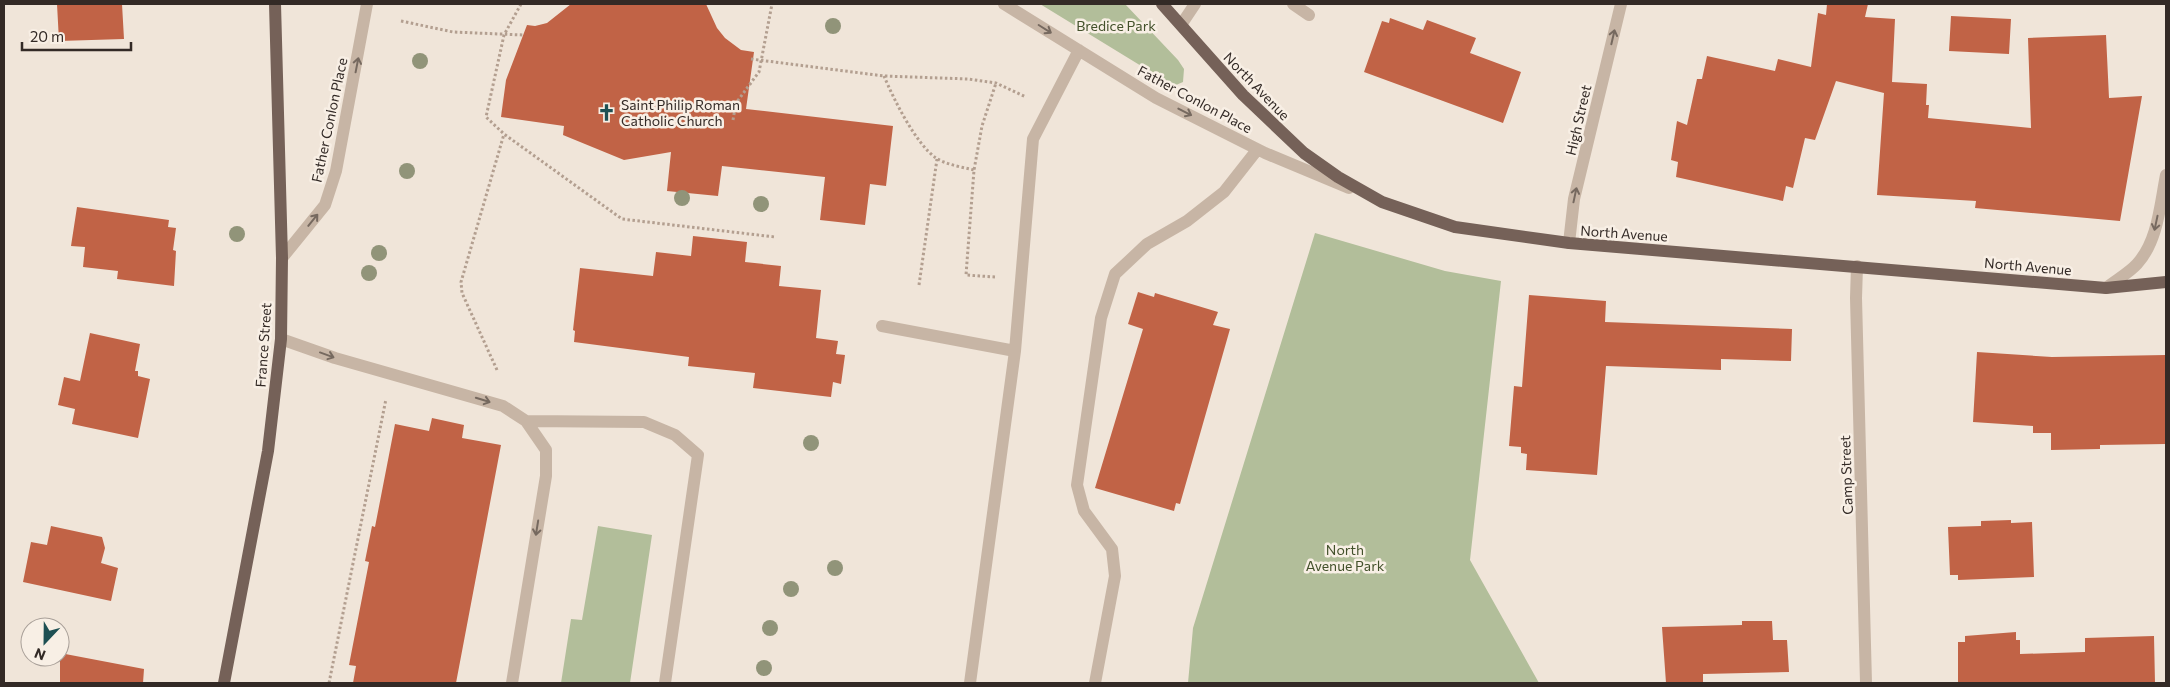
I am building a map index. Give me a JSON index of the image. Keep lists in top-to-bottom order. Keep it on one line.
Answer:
{"streets":{"main road":["North Avenue","France Street"],"street":["Father Conlon Place","High Street","Camp Street"]},"crossings":[["North Avenue","Father Conlon Place"],["North Avenue","High Street"],["North Avenue","Camp Street"],["Father Conlon Place","France Street"]],"one_way":["High Street"],"parks":["Bredice Park","North Avenue Park"],"places":{"church":["Saint Philip Roman Catholic Church"]},"scale_bar":"20 m","north":"bottom"}
